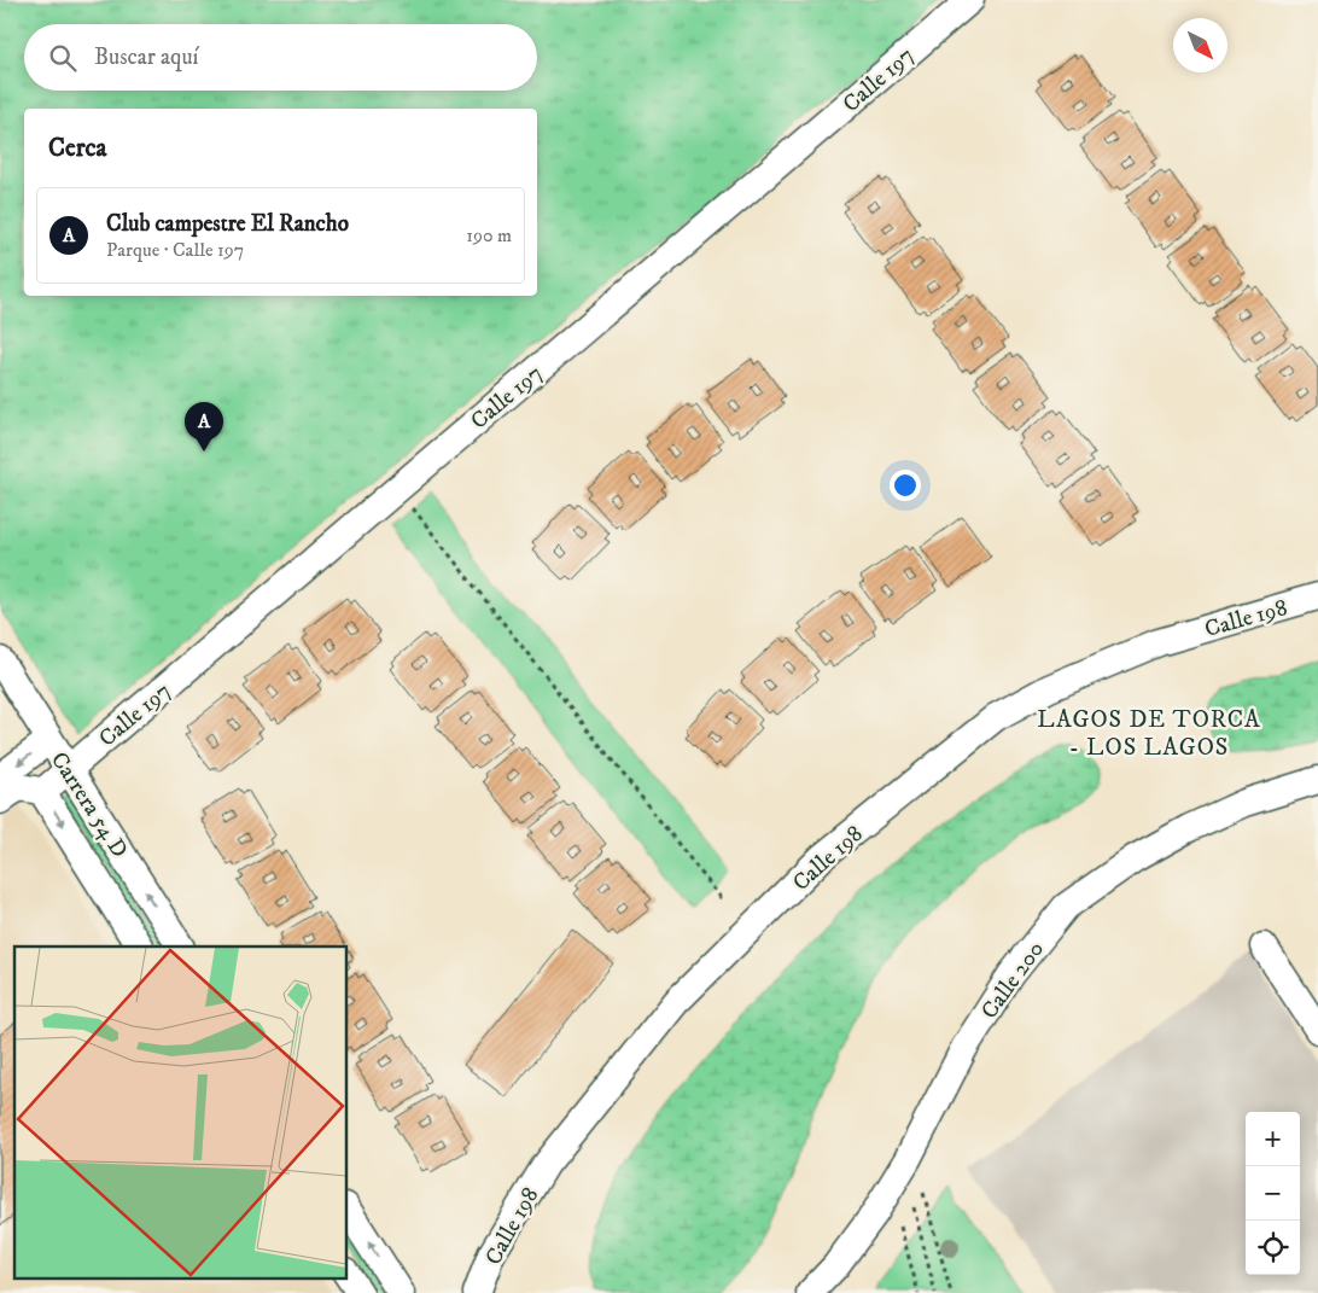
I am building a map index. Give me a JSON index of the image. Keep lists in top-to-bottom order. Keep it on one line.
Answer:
{"streets":{"street":["Calle 197","Calle 198","Carrera 54 D","Calle 200"]},"crossings":[["Calle 197","Carrera 54 D"]],"districts":["LAGOS DE TORCA - LOS LAGOS"],"north":"bottom right","page":{"search":"Buscar aquí","heading":"Cerca","list":[{"mark":"A","name":"Club campestre El Rancho","note":"Parque · Calle 197","value":"190 m"}],"pins":"A","map_buttons":["+","−"]}}
